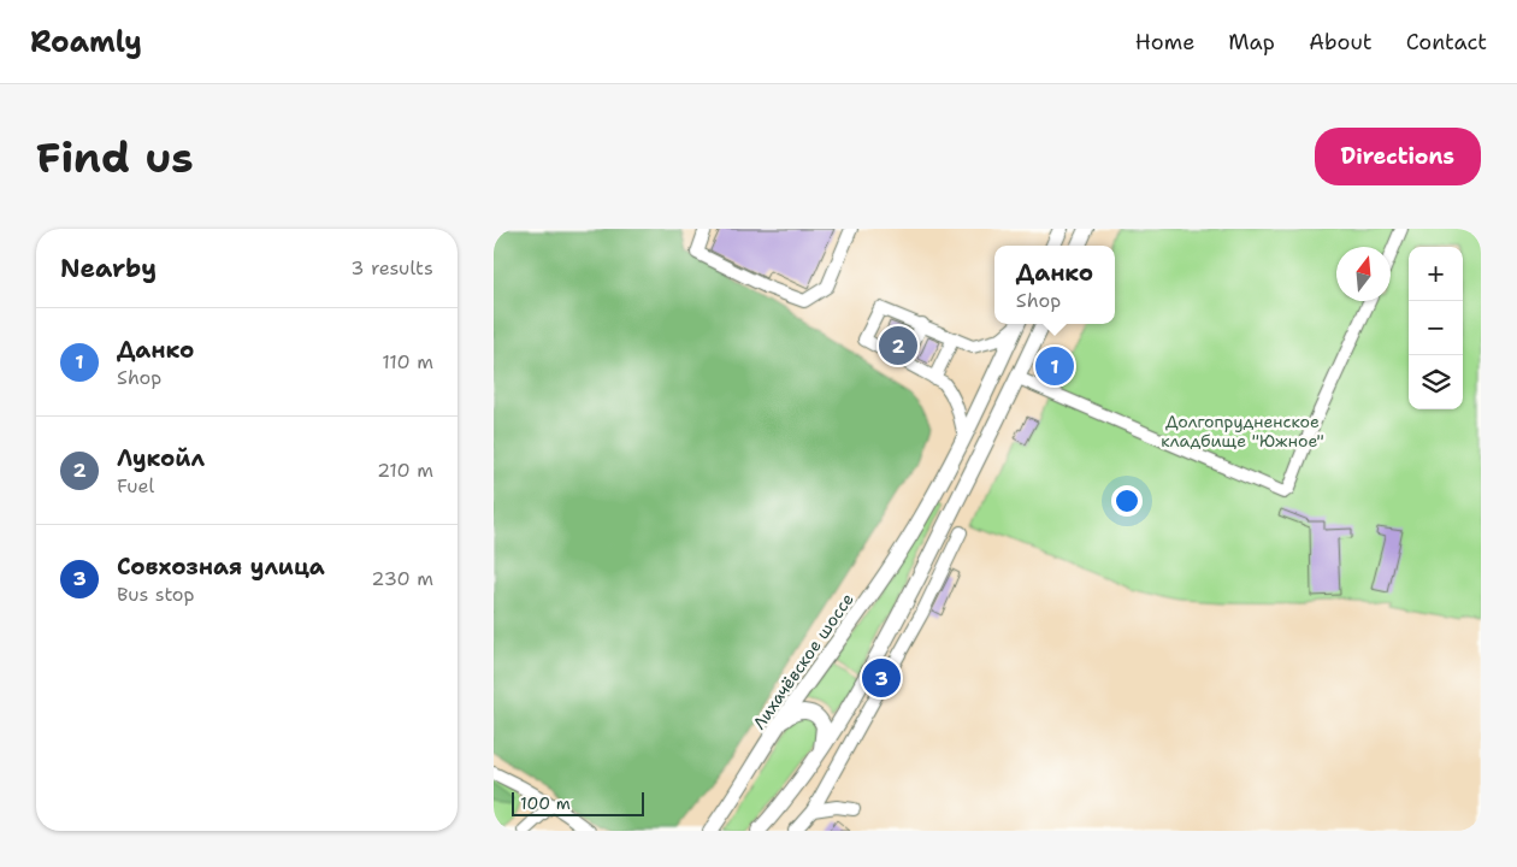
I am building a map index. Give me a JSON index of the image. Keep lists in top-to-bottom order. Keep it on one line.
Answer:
{"streets":{"main road":["Лихачёвское шоссе"]},"parks":["Долгопрудненское кладбище \"Южное\""],"scale_bar":"100 m","north":"top","page":{"header":"Roamly","nav":["Home","Map","About","Contact"],"buttons":"Directions","title":"Find us","heading":["Nearby","3 results"],"popup":["Данко","Shop"],"map_buttons":["+","−"],"list":[{"mark":"1","name":"Данко","note":"Shop","value":"110 m"},{"mark":"2","name":"Лукойл","note":"Fuel","value":"210 m"},{"mark":"3","name":"Совхозная улица","note":"Bus stop","value":"230 m"}],"pins":["2","1","3"],"scale":"100 m"}}
